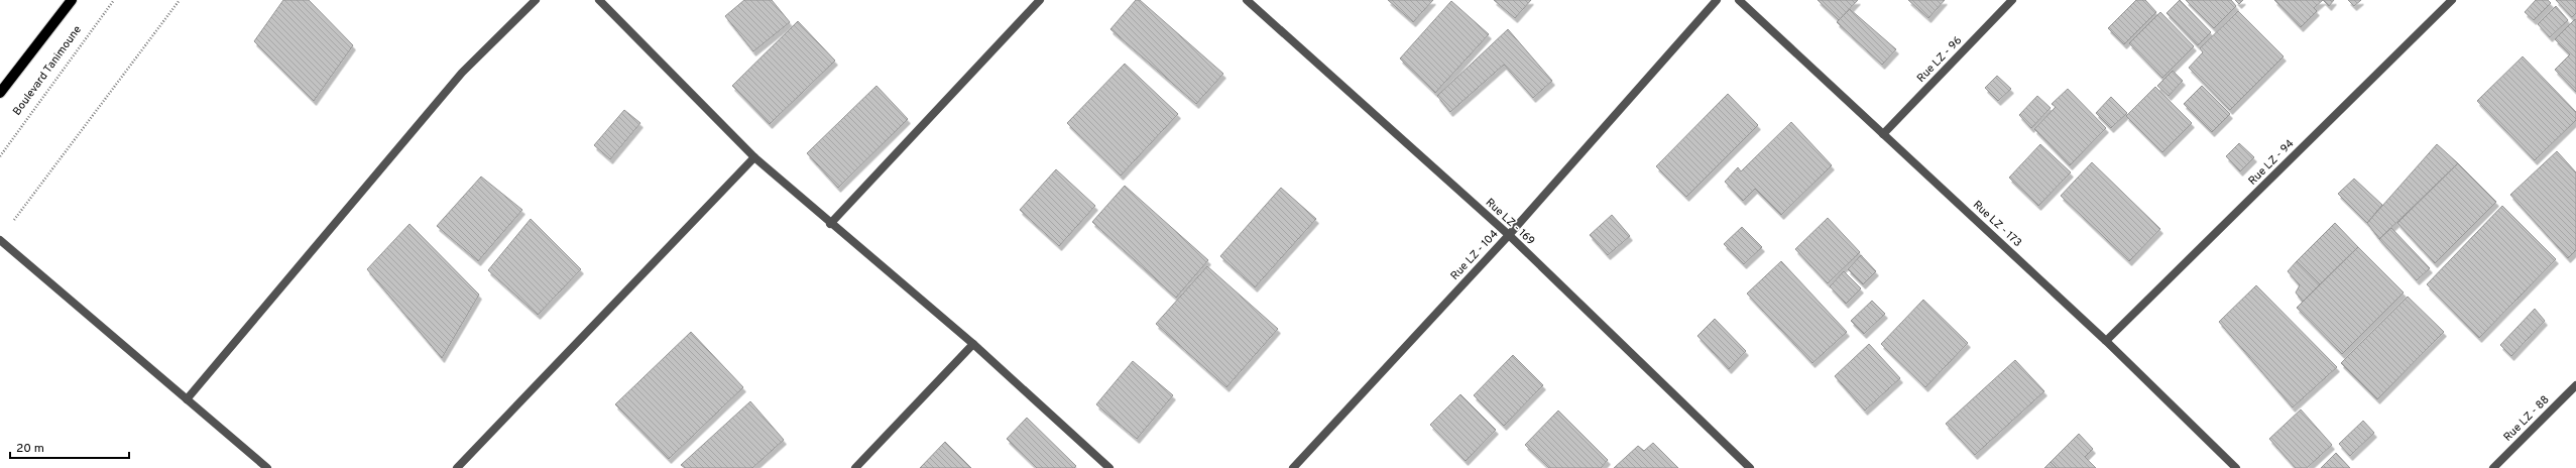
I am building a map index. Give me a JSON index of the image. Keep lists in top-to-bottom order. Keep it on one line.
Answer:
{"streets":{"main road":["Boulevard Tanimoune"],"street":["Rue LZ - 96","Rue LZ - 94","Rue LZ - 169","Rue LZ - 173","Rue LZ - 104","Rue LZ - 88"]},"crossings":[["Rue LZ - 96","Rue LZ - 173"],["Rue LZ - 94","Rue LZ - 173"],["Rue LZ - 169","Rue LZ - 104"]],"scale_bar":"20 m"}
